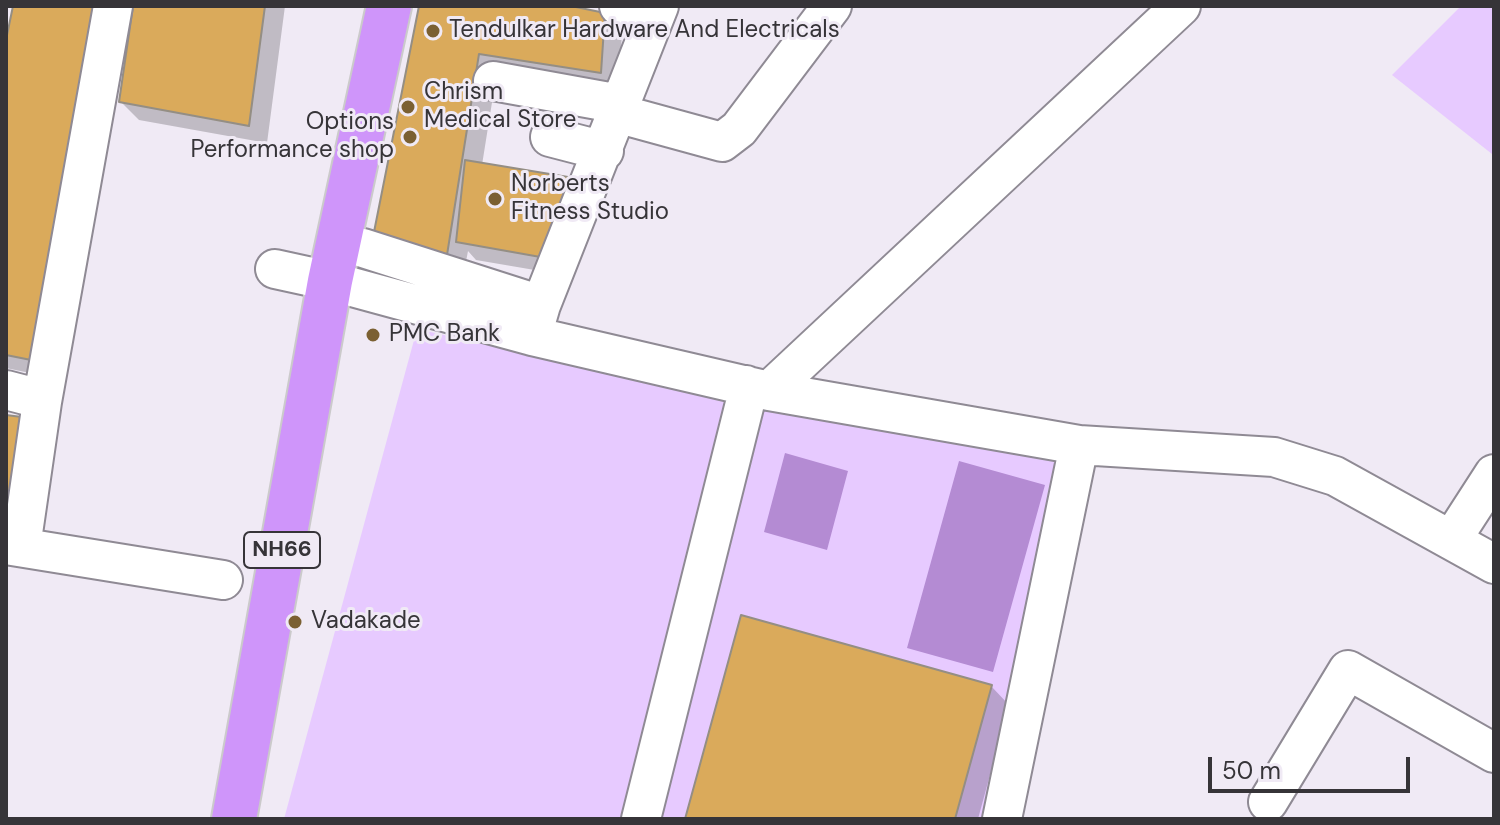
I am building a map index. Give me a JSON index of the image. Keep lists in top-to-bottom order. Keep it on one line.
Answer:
{"streets":{"highway":["NH66"]},"places":["Tendulkar Hardware And Electricals","Chrism Medical Store","Options Performance shop","Norberts Fitness Studio","PMC Bank","Vadakade"],"scale_bar":"50 m"}
